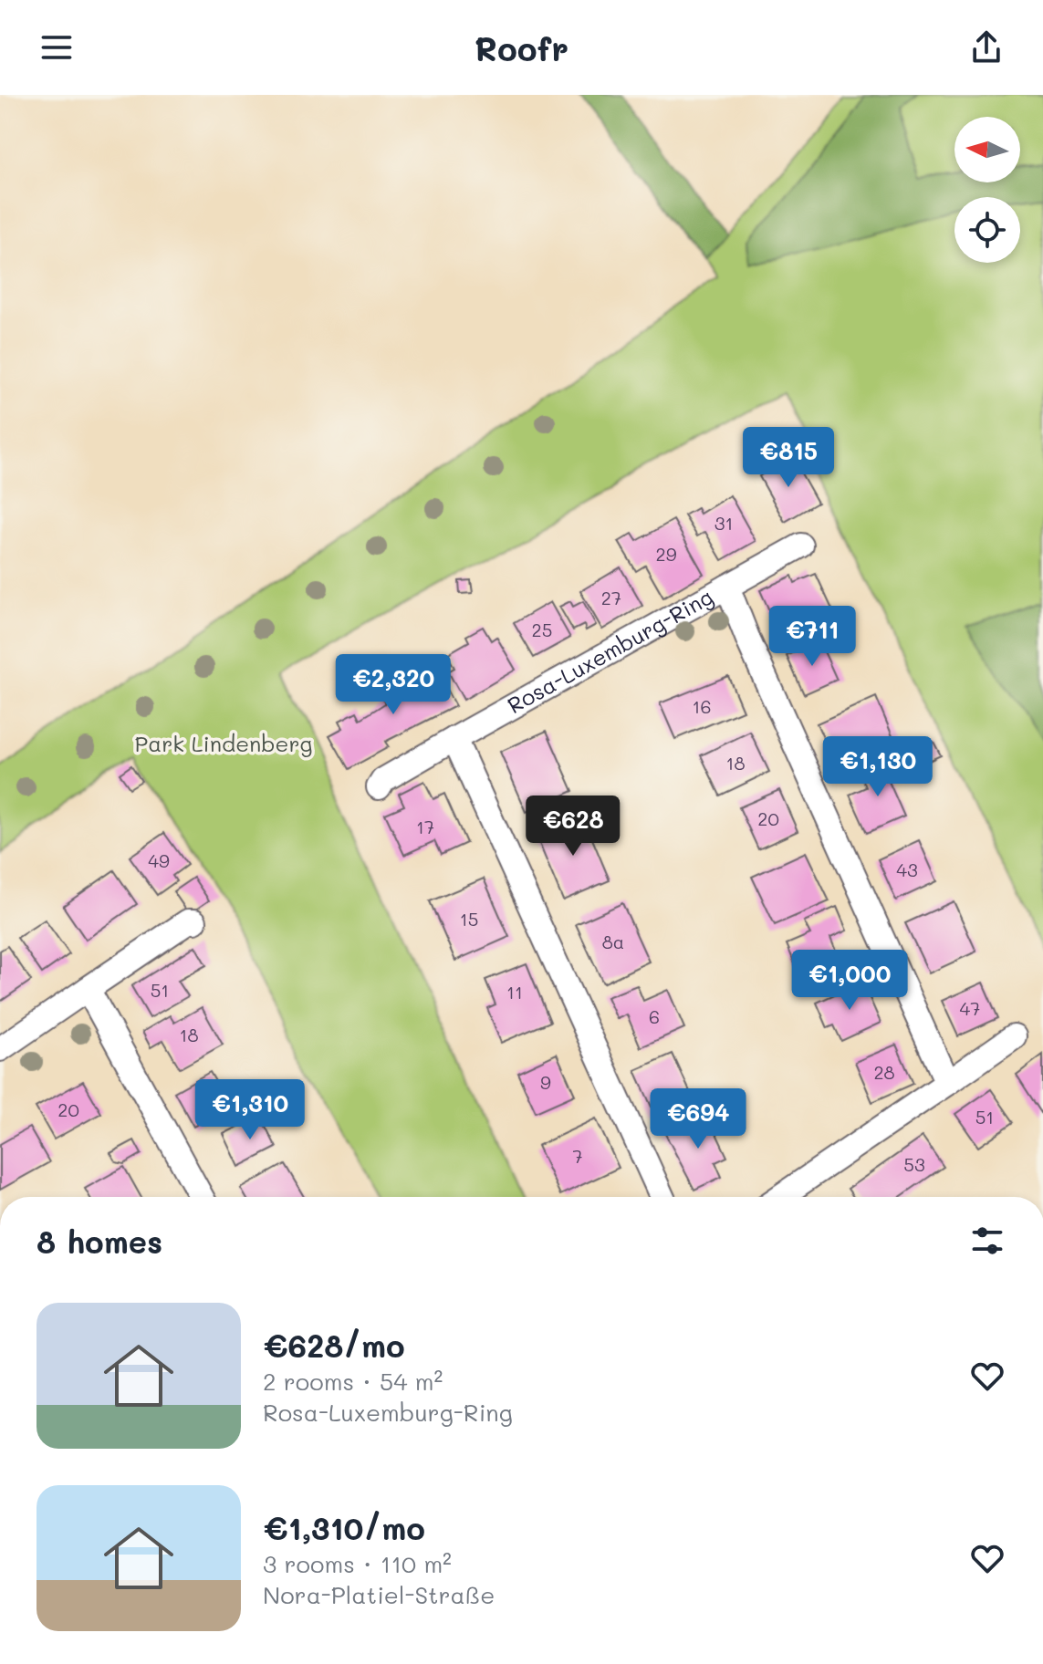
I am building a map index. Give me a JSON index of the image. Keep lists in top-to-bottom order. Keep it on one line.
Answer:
{"streets":{"street":["Rosa-Luxemburg-Ring"]},"parks":["Park Lindenberg"],"house_numbers":["31","29","27","25","16","18","20","17","49","43","15","8a","51","11","47","6","18","28","9","20","51","7","53"],"north":"left","page":{"header":"Roofr","price":["€815","€711","€2,320","€1,130","€628","€1,000","€1,310","€694"],"heading":"8 homes","list":[{"name":"€628/mo","note":"2 rooms · 54 m² · Rosa-Luxemburg-Ring"},{"name":"€1,310/mo","note":"3 rooms · 110 m² · Nora-Platiel-Straße"}]}}
